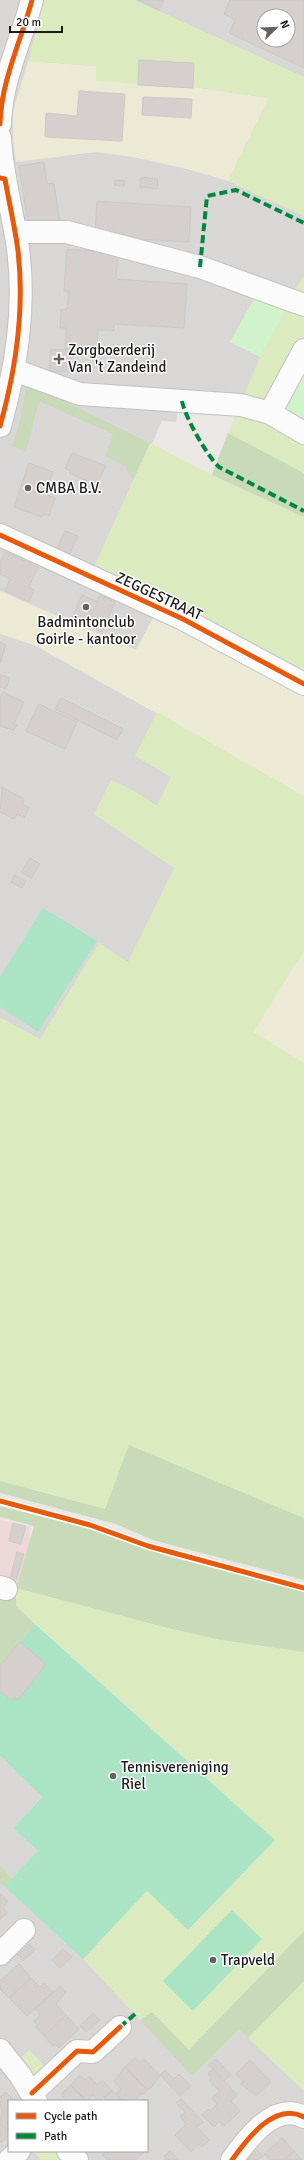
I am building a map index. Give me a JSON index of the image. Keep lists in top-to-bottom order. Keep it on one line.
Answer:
{"streets":{"street":["ZEGGESTRAAT"]},"places":{"health":["Zorgboerderij Van 't Zandeind"],"other":["CMBA B.V.","Badmintonclub Goirle - kantoor","Tennisvereniging Riel","Trapveld"]},"legend":["Cycle path","Path"],"scale_bar":"20 m","north":"top right"}
